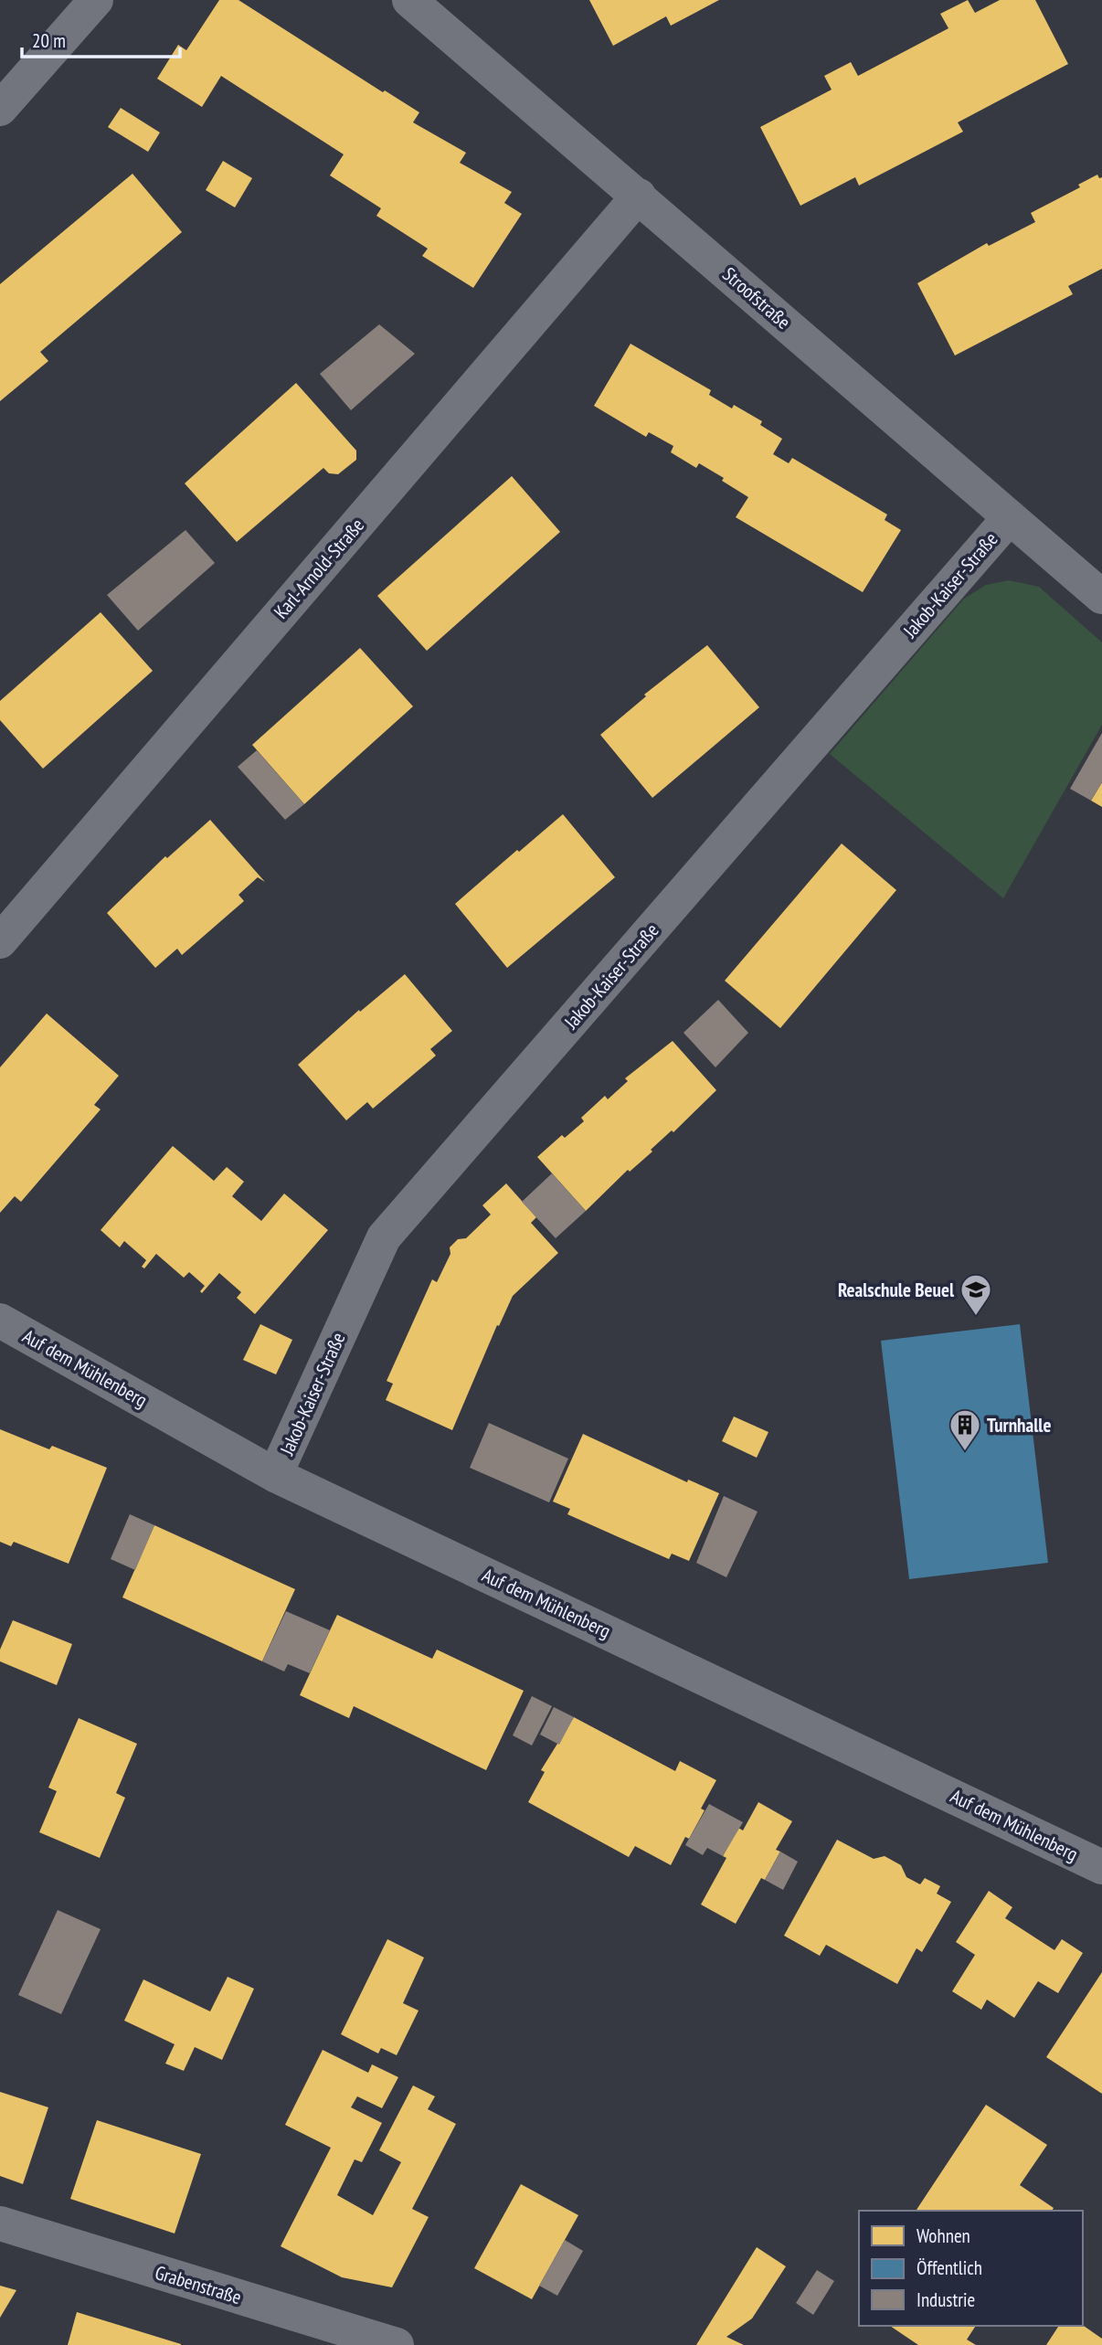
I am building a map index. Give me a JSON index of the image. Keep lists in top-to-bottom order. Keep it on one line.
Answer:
{"streets":{"street":["Stroofstraße","Karl-Arnold-Straße","Jakob-Kaiser-Straße","Auf dem Mühlenberg","Grabenstraße"]},"crossings":[["Stroofstraße","Karl-Arnold-Straße"],["Stroofstraße","Jakob-Kaiser-Straße"],["Jakob-Kaiser-Straße","Auf dem Mühlenberg"]],"places":{"school or university":["Realschule Beuel"],"building":["Turnhalle"]},"legend":["Wohnen","Öffentlich","Industrie"],"scale_bar":"20 m"}
